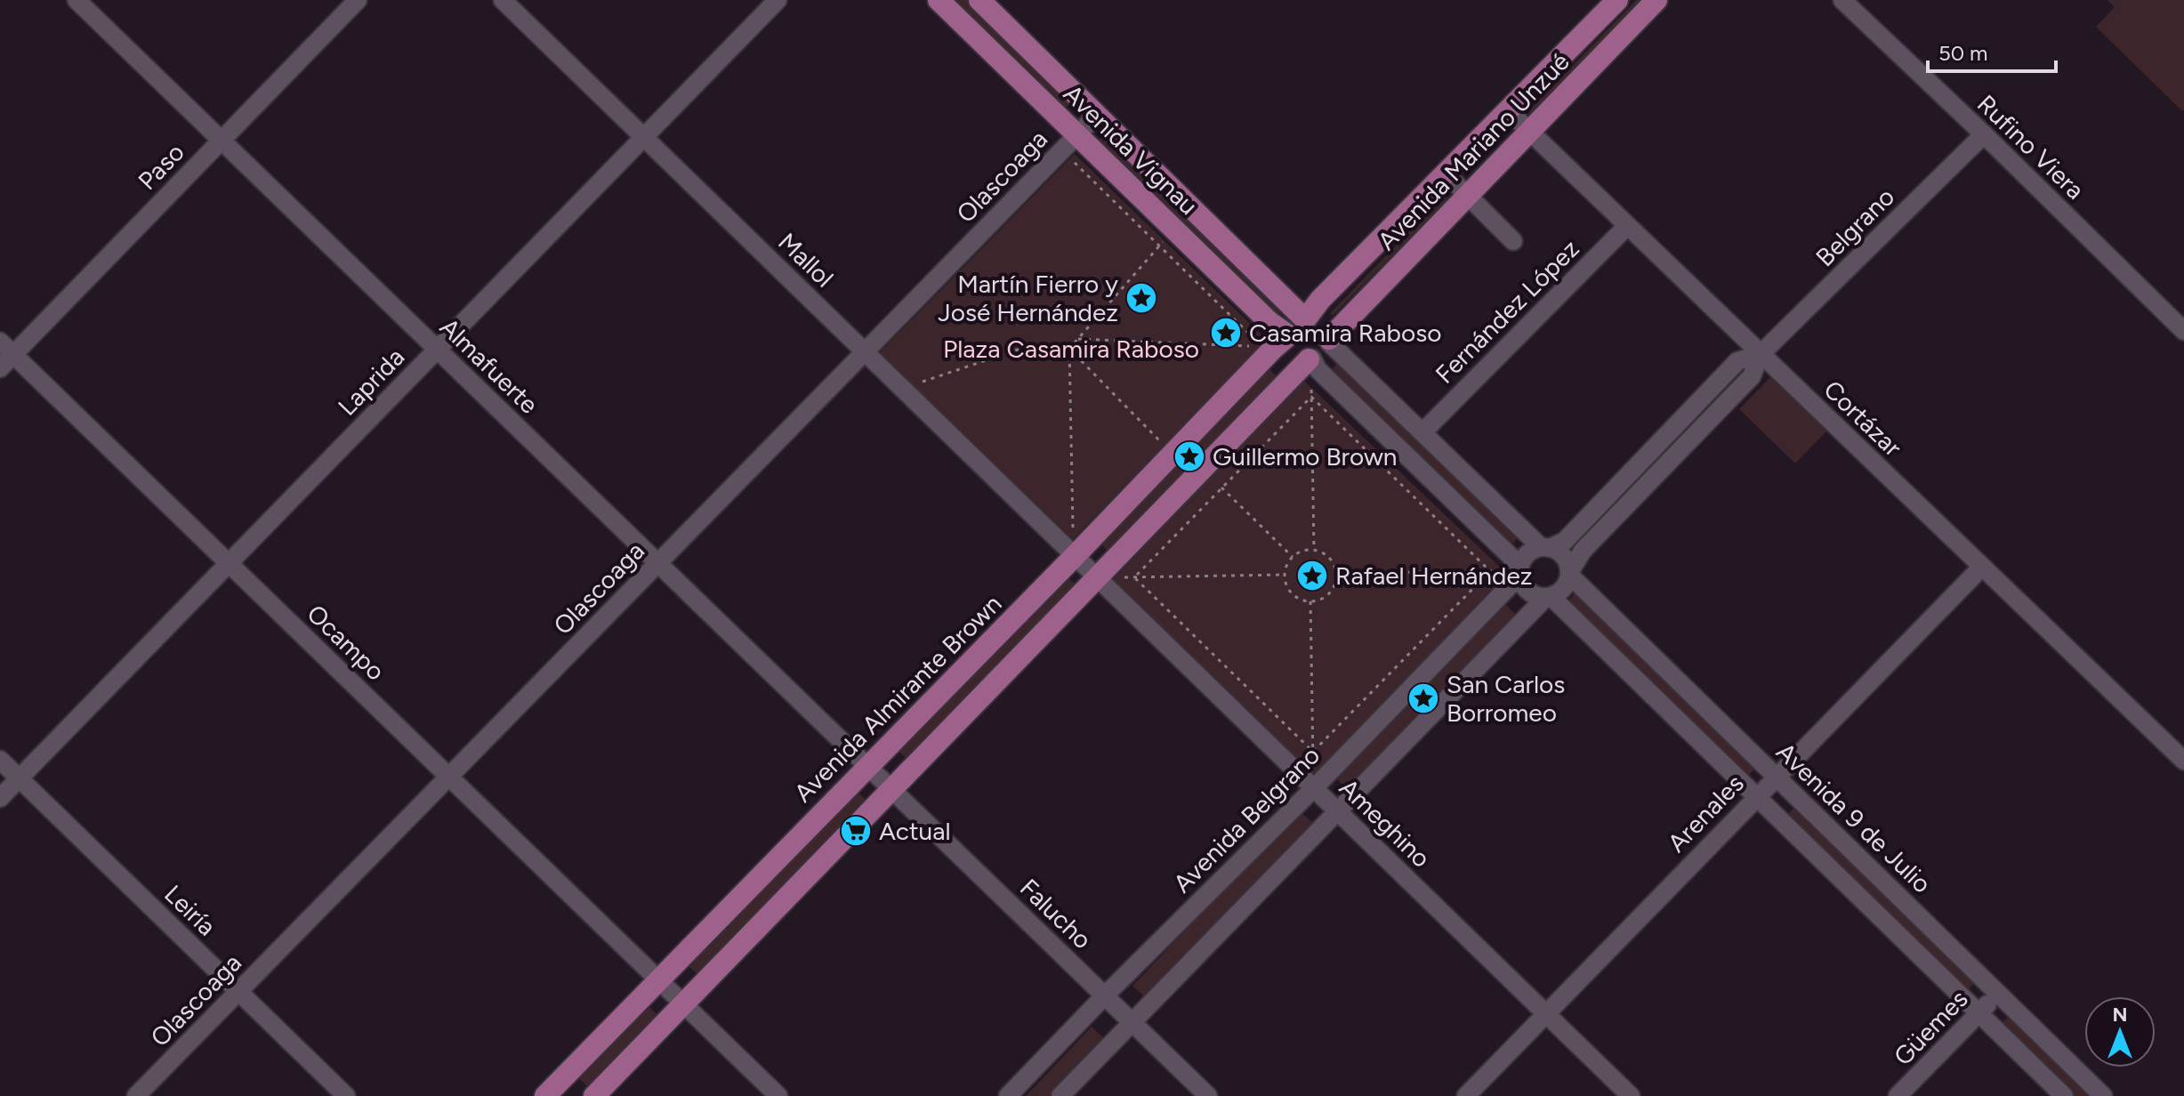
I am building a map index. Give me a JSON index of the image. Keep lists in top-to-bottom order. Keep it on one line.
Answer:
{"streets":{"main road":["Avenida Vignau","Avenida Mariano Unzué","Avenida Almirante Brown"],"street":["Rufino Viera","Paso","Olascoaga","Belgrano","Mallol","Fernández López","Almafuerte","Laprida","Cortázar","Ocampo","Arenales","Avenida 9 de Julio","Avenida Belgrano","Ameghino","Leiría","Falucho","Güemes"]},"crossings":[["Rufino Viera","Belgrano"],["Avenida Vignau","Avenida Mariano Unzué"],["Avenida Vignau","Olascoaga"],["Avenida Vignau","Avenida Almirante Brown"],["Avenida Mariano Unzué","Cortázar"],["Avenida Mariano Unzué","Avenida Almirante Brown"],["Paso","Almafuerte"],["Paso","Ocampo"],["Olascoaga","Mallol"],["Olascoaga","Almafuerte"],["Olascoaga","Ocampo"],["Olascoaga","Leiría"],["Belgrano","Cortázar"],["Mallol","Laprida"],["Mallol","Avenida Almirante Brown"],["Mallol","Ameghino"],["Fernández López","Cortázar"],["Almafuerte","Laprida"],["Almafuerte","Avenida Almirante Brown"],["Almafuerte","Falucho"],["Laprida","Ocampo"],["Laprida","Leiría"],["Cortázar","Arenales"],["Ocampo","Avenida Almirante Brown"],["Avenida Almirante Brown","Ameghino"],["Avenida Almirante Brown","Falucho"],["Arenales","Avenida 9 de Julio"],["Arenales","Ameghino"],["Avenida 9 de Julio","Avenida Belgrano"],["Avenida 9 de Julio","Güemes"],["Avenida Belgrano","Ameghino"],["Avenida Belgrano","Falucho"]],"parks":["Plaza Casamira Raboso"],"places":{"place":["Martín Fierro y José Hernández","Casamira Raboso","Guillermo Brown","Rafael Hernández","San Carlos Borromeo"],"supermarket":["Actual"]},"scale_bar":"50 m","north":"top"}
